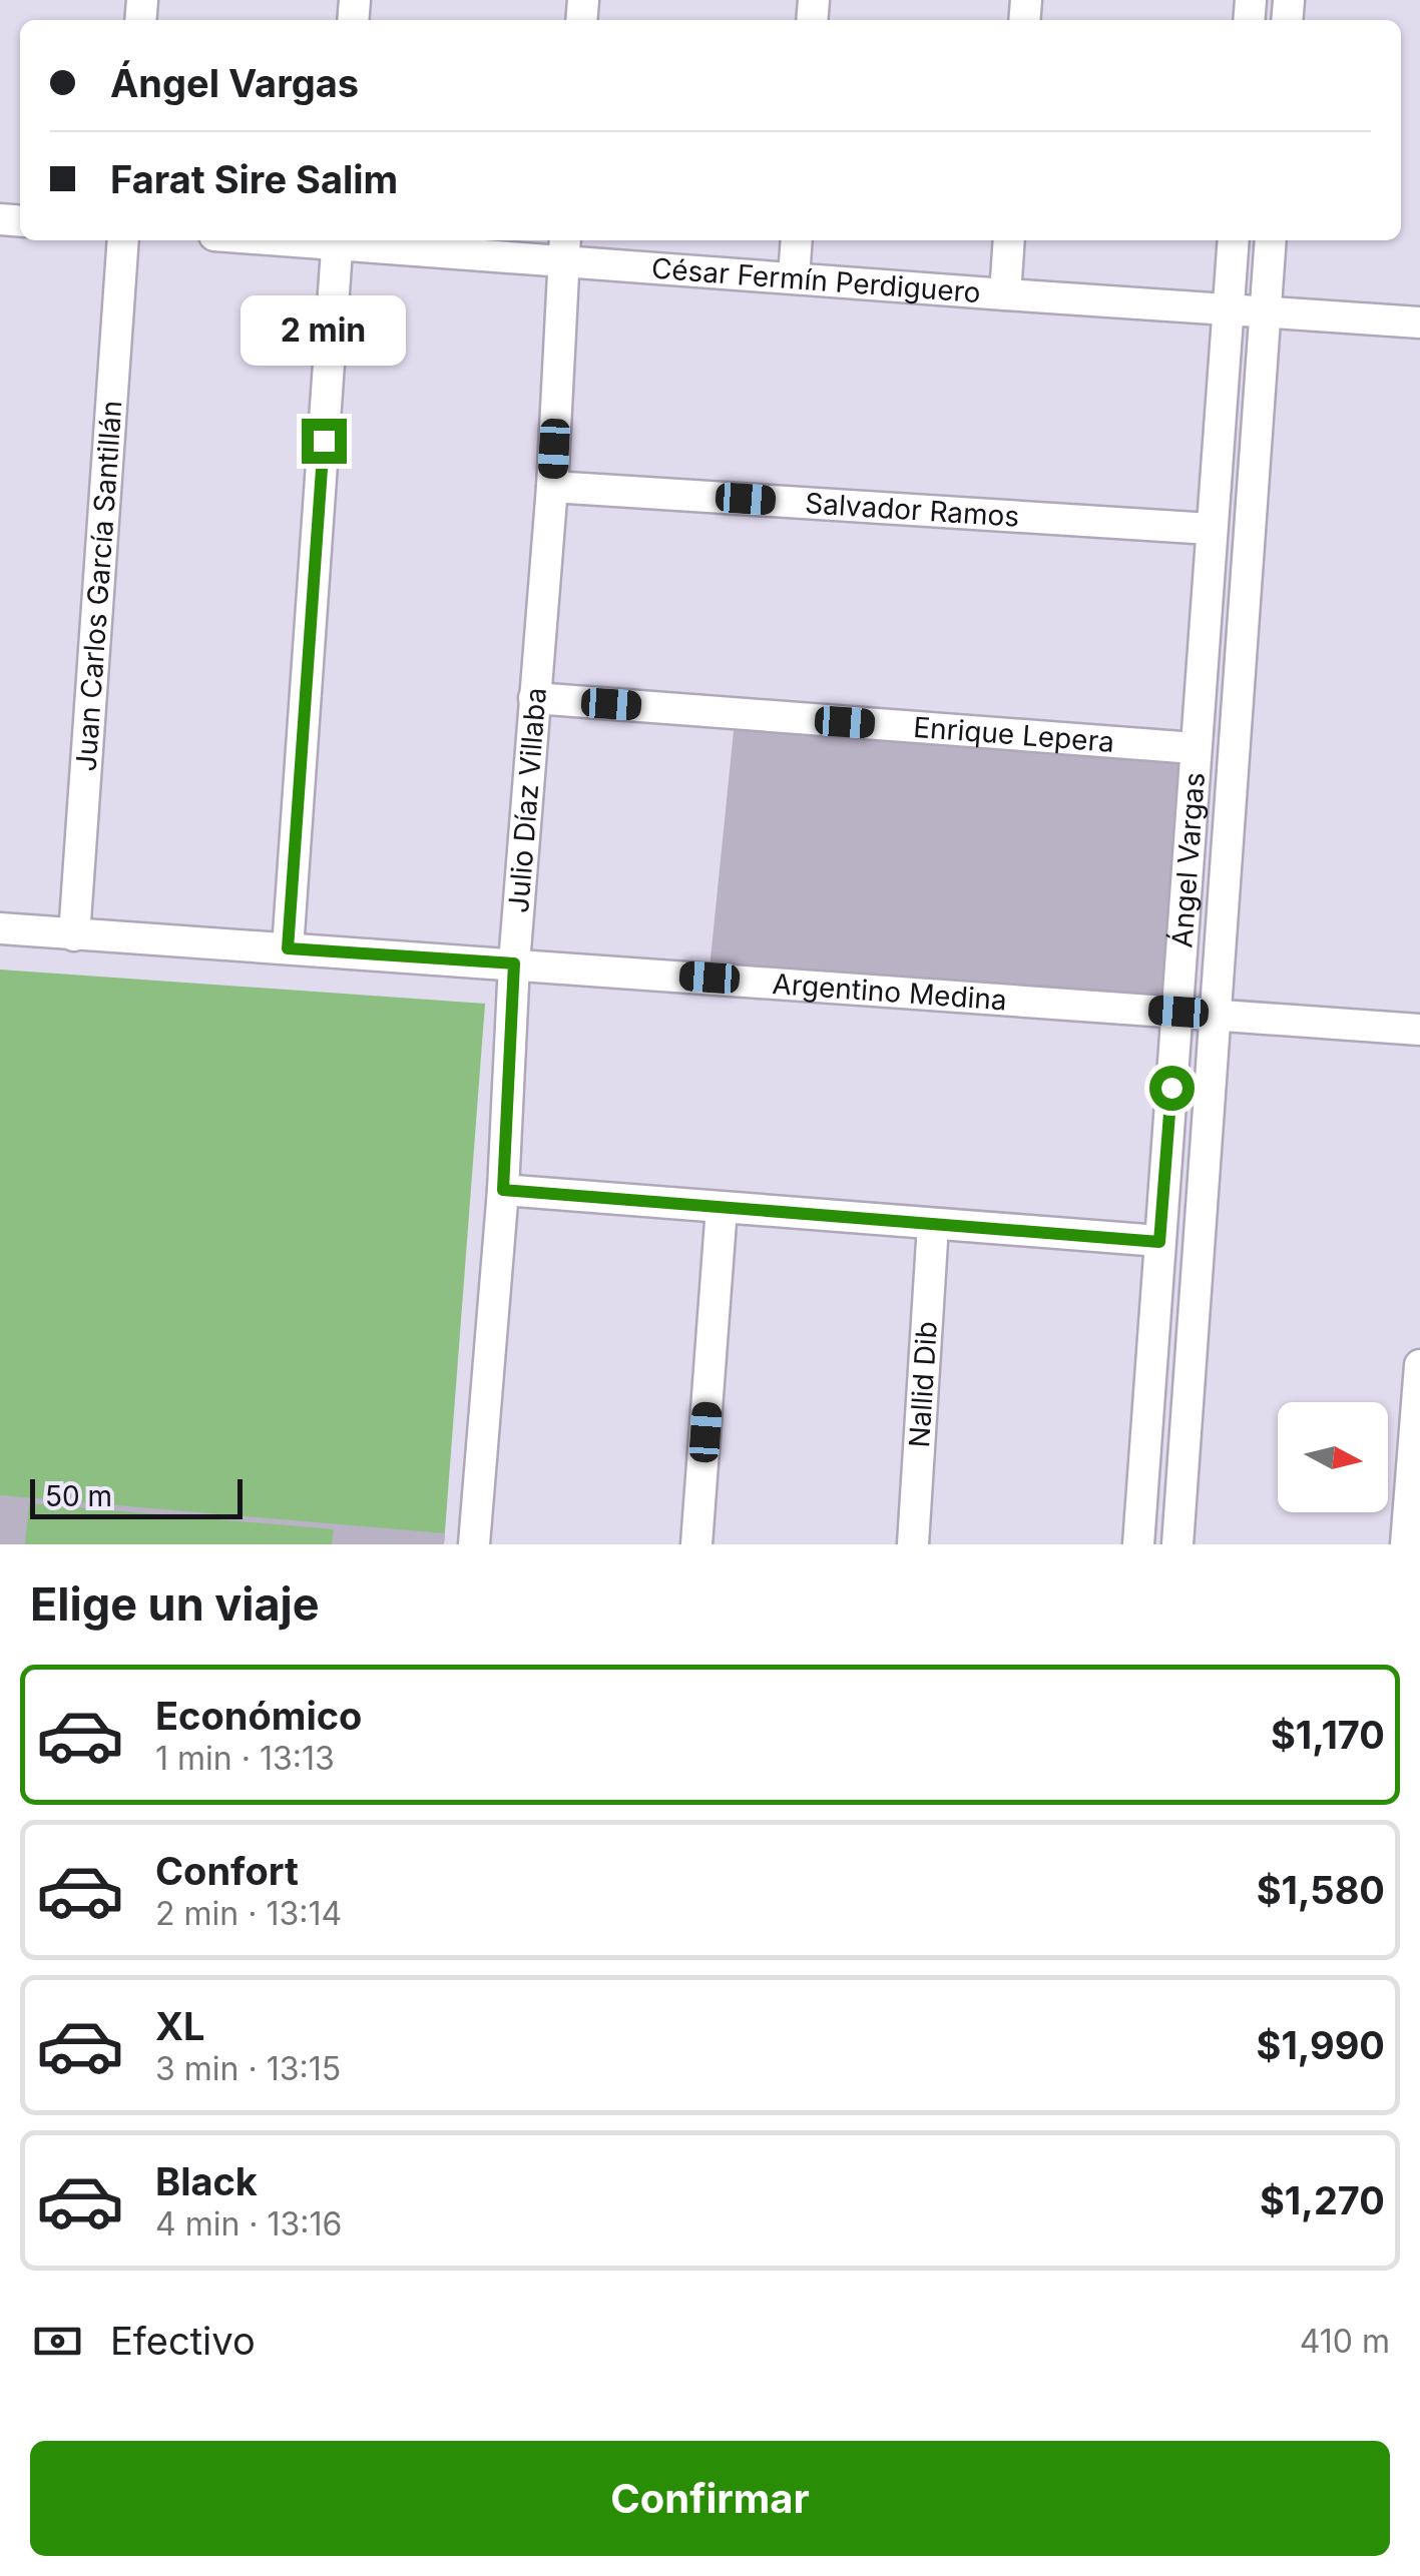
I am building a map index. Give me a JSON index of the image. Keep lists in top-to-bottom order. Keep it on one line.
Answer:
{"streets":{"street":["César Fermín Perdiguero","Salvador Ramos","Juan Carlos García Santillán","Enrique Lepera","Julio Díaz Villaba","Ángel Vargas","Argentino Medina","Nallid Dib"]},"crossings":[["César Fermín Perdiguero","Julio Díaz Villaba"],["César Fermín Perdiguero","Ángel Vargas"],["Salvador Ramos","Julio Díaz Villaba"],["Salvador Ramos","Ángel Vargas"],["Juan Carlos García Santillán","Argentino Medina"],["Enrique Lepera","Julio Díaz Villaba"],["Enrique Lepera","Ángel Vargas"],["Julio Díaz Villaba","Argentino Medina"],["Ángel Vargas","Argentino Medina"]],"scale_bar":"50 m","north":"right","page":{"banner":["Ángel Vargas","Farat Sire Salim"],"bubble":"2 min","scale":"50 m","heading":"Elige un viaje","list":[{"name":"Económico","note":"1 min · 13:13","value":"$1,170"},{"name":"Confort","note":"2 min · 13:14","value":"$1,580"},{"name":"XL","note":"3 min · 13:15","value":"$1,990"},{"name":"Black","note":"4 min · 13:16","value":"$1,270"}],"pay":["Efectivo","410 m"],"buttons":"Confirmar"}}
